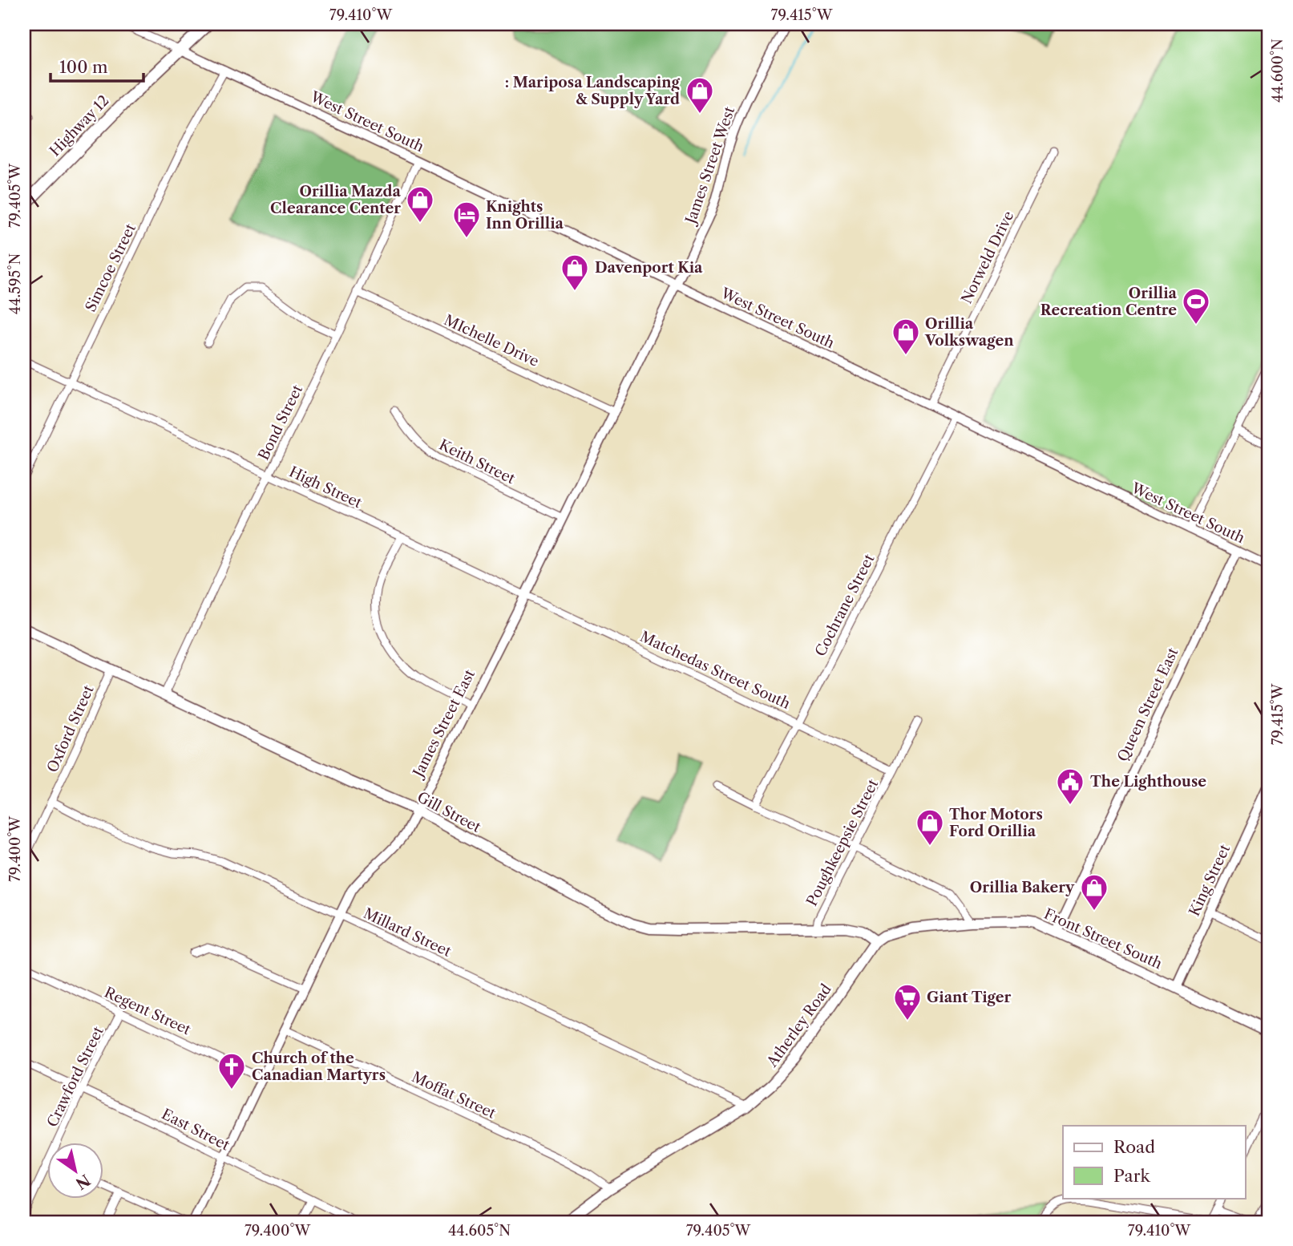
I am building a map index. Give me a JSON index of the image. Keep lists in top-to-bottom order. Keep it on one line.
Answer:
{"streets":{"highway":["Highway 12"],"main road":["Gill Street","Front Street South","Atherley Road"],"street":["West Street South","James Street West","Norweld Drive","Simcoe Street","MIchelle Drive","Bond Street","Keith Street","High Street","Cochrane Street","Matchedas Street South","Queen Street East","James Street East","Oxford Street","Poughkeepsie Street","King Street","Millard Street","Regent Street","Crawford Street","Moffat Street","East Street"]},"crossings":[["West Street South","Highway 12"],["West Street South","James Street West"],["West Street South","Norweld Drive"],["West Street South","Simcoe Street"],["West Street South","Bond Street"],["West Street South","Cochrane Street"],["West Street South","Queen Street East"],["West Street South","James Street East"],["James Street West","James Street East"],["Simcoe Street","High Street"],["MIchelle Drive","Bond Street"],["MIchelle Drive","James Street East"],["Bond Street","High Street"],["Bond Street","Gill Street"],["Keith Street","James Street East"],["High Street","Matchedas Street South"],["High Street","James Street East"],["Cochrane Street","Matchedas Street South"],["Matchedas Street South","James Street East"],["Matchedas Street South","Poughkeepsie Street"],["Queen Street East","Front Street South"],["James Street East","Gill Street"],["James Street East","Millard Street"],["James Street East","Regent Street"],["James Street East","Moffat Street"],["James Street East","East Street"],["Oxford Street","Gill Street"],["Oxford Street","Millard Street"],["Gill Street","Poughkeepsie Street"],["Gill Street","Atherley Road"],["King Street","Front Street South"],["Millard Street","Atherley Road"],["Regent Street","Crawford Street"],["Atherley Road","Moffat Street"],["Crawford Street","East Street"]],"places":{"shop":[": Mariposa Landscaping & Supply Yard","Orillia Mazda Clearance Center","Davenport Kia","Orillia Volkswagen","Thor Motors Ford Orillia","Orillia Bakery"],"hotel":["Knights Inn Orillia"],"sports":["Orillia Recreation Centre"],"public building":["The Lighthouse"],"supermarket":["Giant Tiger"],"church":["Church of the Canadian Martyrs"]},"legend":["Road","Park"],"scale_bar":"100 m","north":"bottom right","coordinates":["79.410°W","79.415°W","44.600°N","79.405°W","44.595°N","79.400°W","44.605°N"]}
